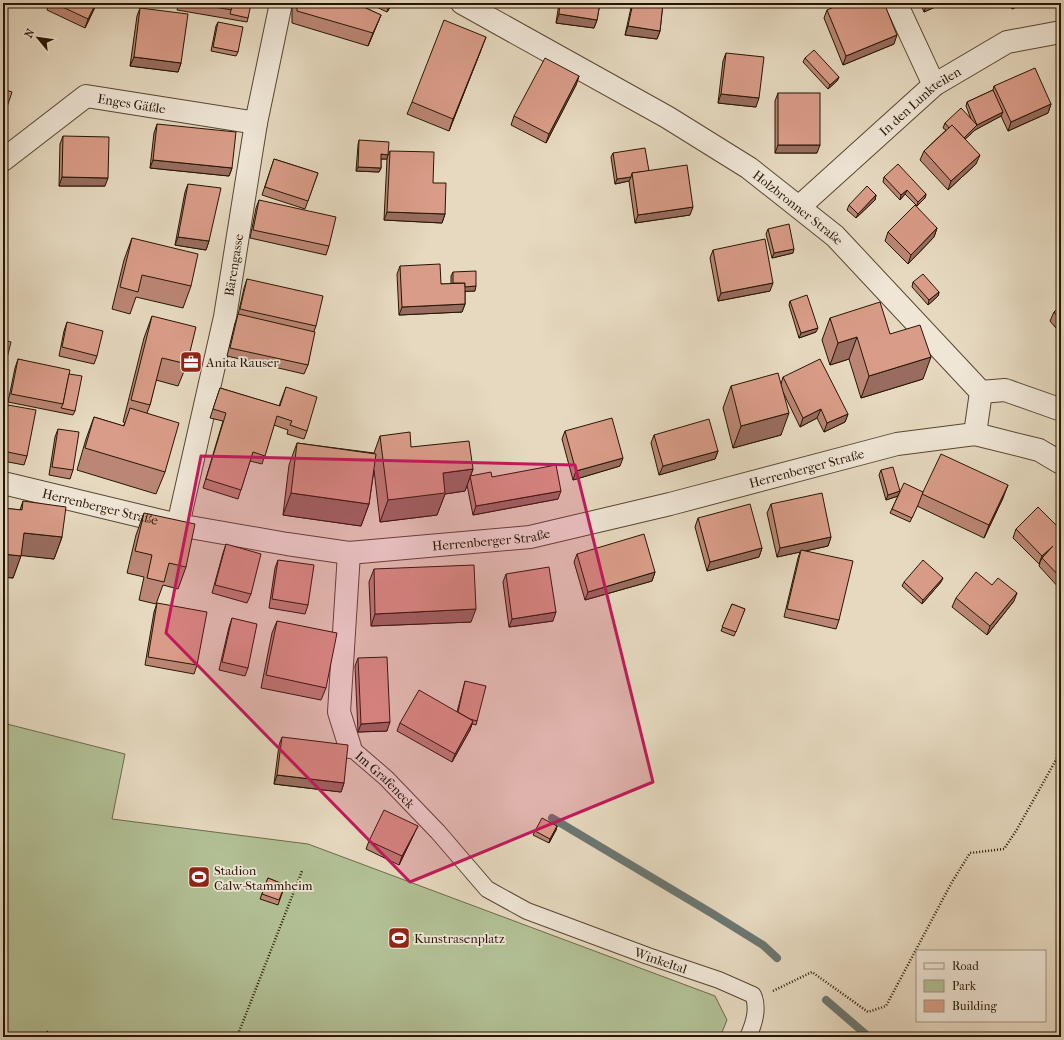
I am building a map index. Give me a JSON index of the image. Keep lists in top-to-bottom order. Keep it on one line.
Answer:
{"streets":{"street":["In den Lunkteilen","Enges Gäßle","Holzbronner Straße","Bärengasse","Herrenberger Straße","Im Grafeneck"],"lane":["Winkeltal"]},"crossings":[["In den Lunkteilen","Holzbronner Straße"],["Enges Gäßle","Bärengasse"],["Bärengasse","Herrenberger Straße"],["Herrenberger Straße","Im Grafeneck"],["Im Grafeneck","Winkeltal"]],"places":{"office":["Anita Rauser"],"sports":["Stadion Calw-Stammheim","Kunstrasenplatz"]},"legend":["Road","Park","Building"],"north":"top left"}
